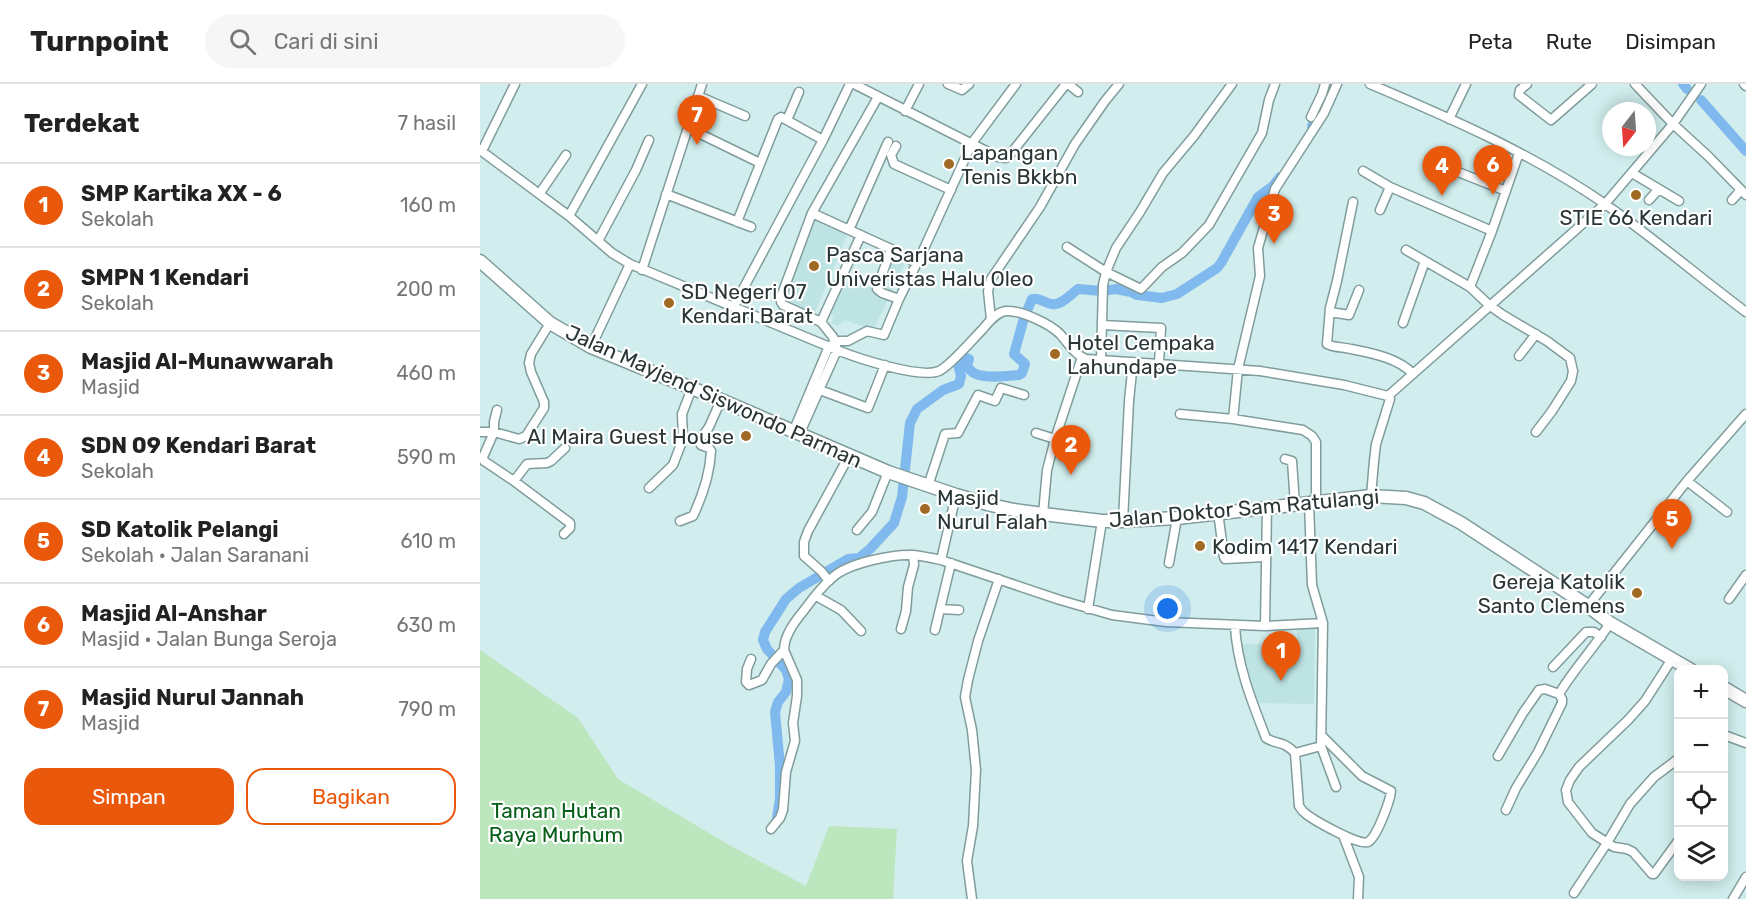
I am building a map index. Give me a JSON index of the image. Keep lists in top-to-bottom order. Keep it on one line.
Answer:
{"streets":{"highway":["Jalan Mayjend Siswondo Parman","Jalan Doktor Sam Ratulangi"]},"crossings":[["Jalan Mayjend Siswondo Parman","Jalan Doktor Sam Ratulangi"]],"parks":["Taman Hutan Raya Murhum"],"places":["Lapangan Tenis Bkkbn","STIE 66 Kendari","Pasca Sarjana Univeristas Halu Oleo","SD Negeri 07 Kendari Barat","Hotel Cempaka Lahundape","Al Maira Guest House","Masjid Nurul Falah","Kodim 1417 Kendari","Gereja Katolik Santo Clemens"],"north":"bottom","page":{"header":"Turnpoint","search":"Cari di sini","nav":["Peta","Rute","Disimpan"],"heading":["Terdekat","7 hasil"],"pins":["7","6","4","3","2","5","1"],"list":[{"mark":"1","name":"SMP Kartika XX - 6","note":"Sekolah","value":"160 m"},{"mark":"2","name":"SMPN 1 Kendari","note":"Sekolah","value":"200 m"},{"mark":"3","name":"Masjid Al-Munawwarah","note":"Masjid","value":"460 m"},{"mark":"4","name":"SDN 09 Kendari Barat","note":"Sekolah","value":"590 m"},{"mark":"5","name":"SD Katolik Pelangi","note":"Sekolah · Jalan Saranani","value":"610 m"},{"mark":"6","name":"Masjid Al-Anshar","note":"Masjid · Jalan Bunga Seroja","value":"630 m"},{"mark":"7","name":"Masjid Nurul Jannah","note":"Masjid","value":"790 m"}],"map_buttons":["+","−"],"buttons":["Simpan","Bagikan"]}}
